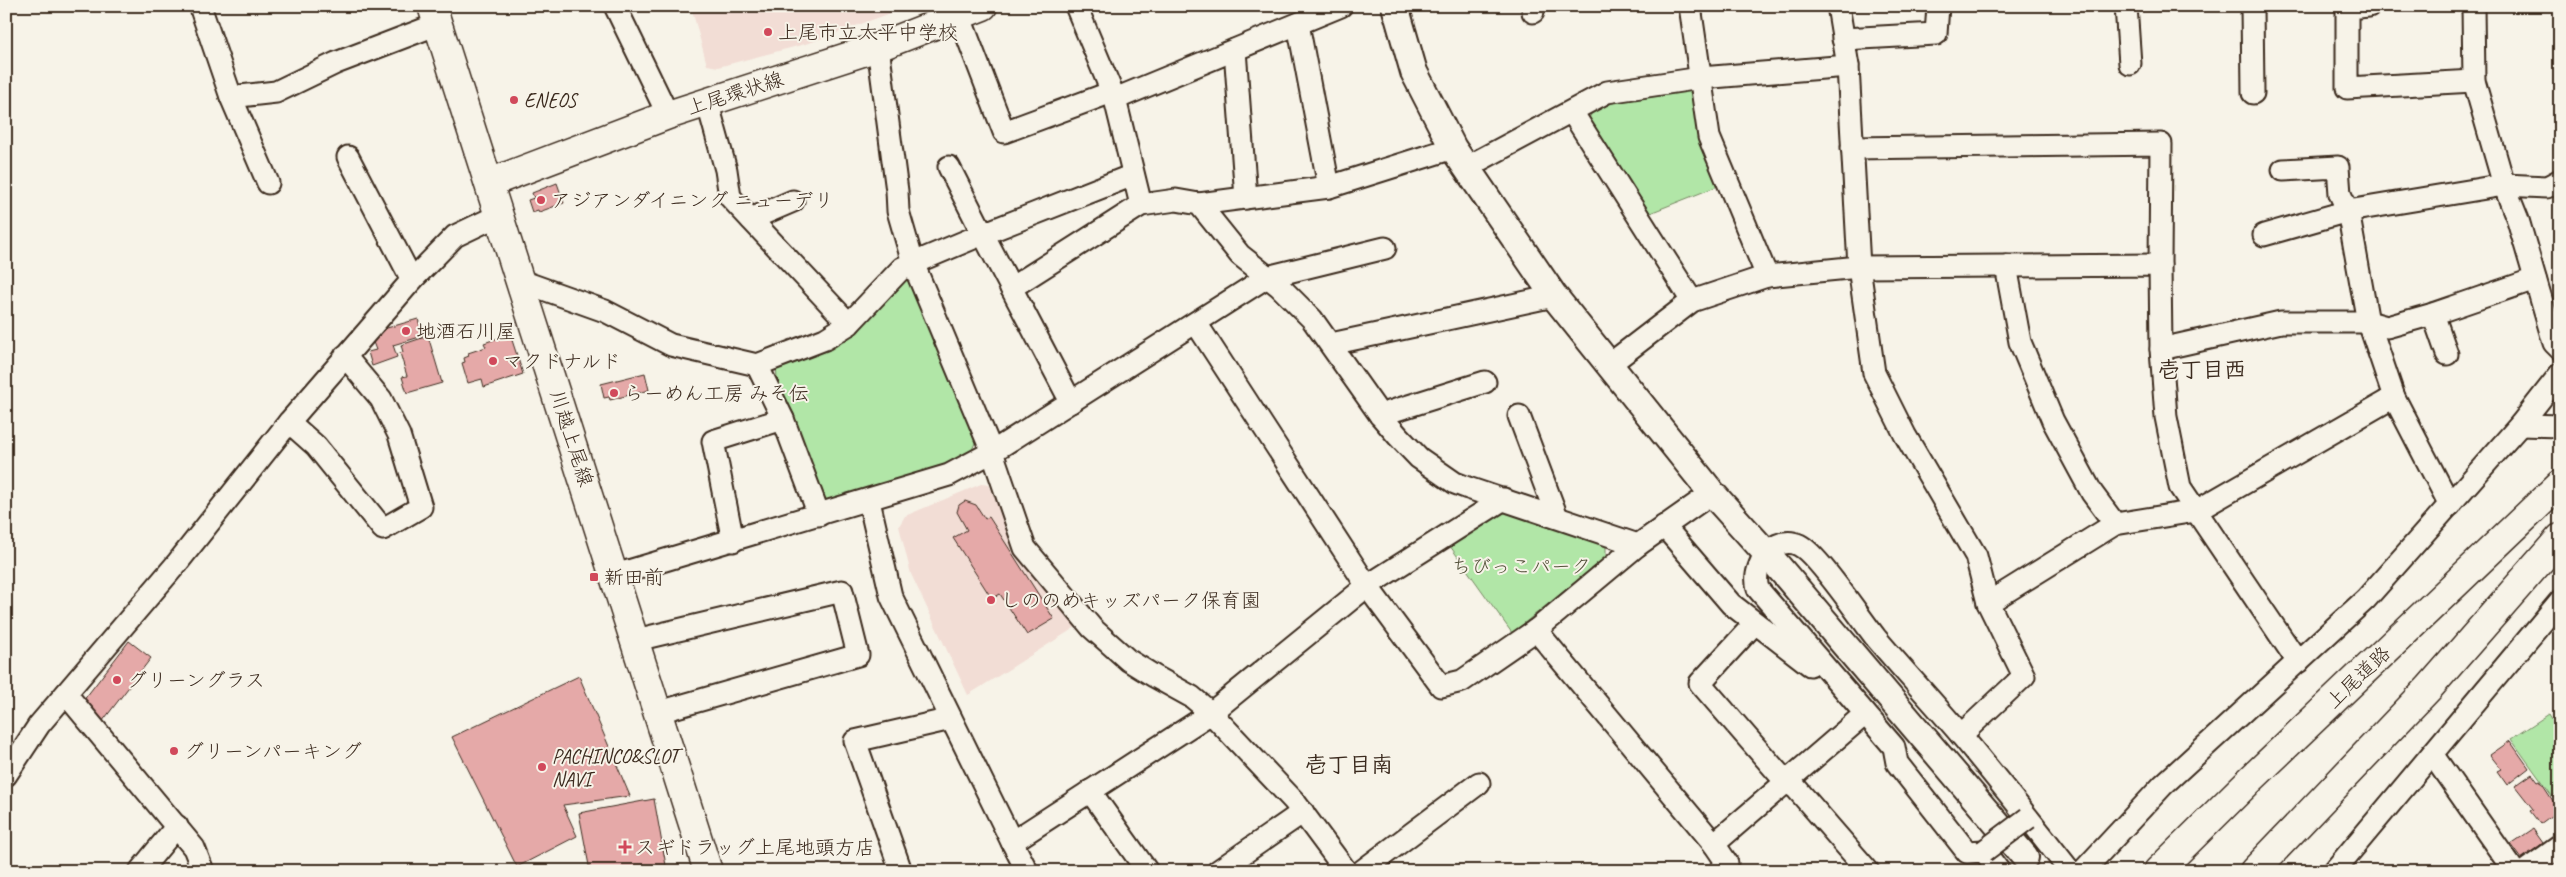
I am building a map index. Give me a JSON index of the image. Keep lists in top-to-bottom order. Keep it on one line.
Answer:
{"streets":{"main road":["上尾環状線","川越上尾線","上尾道路"]},"crossings":[["上尾環状線","川越上尾線"]],"districts":["壱丁目西","壱丁目南"],"parks":["ちびっこパーク"],"places":{"other":["上尾市立太平中学校","ENEOS","アジアンダイニング ニューデリ","地酒石川屋","マクドナルド","らーめん工房 みそ伝","しののめキッズパーク保育園","グリーングラス","グリーンパーキング","PACHINCO&SLOT NAVI"],"transit":["新田前"],"health":["スギドラッグ上尾地頭方店"]}}
